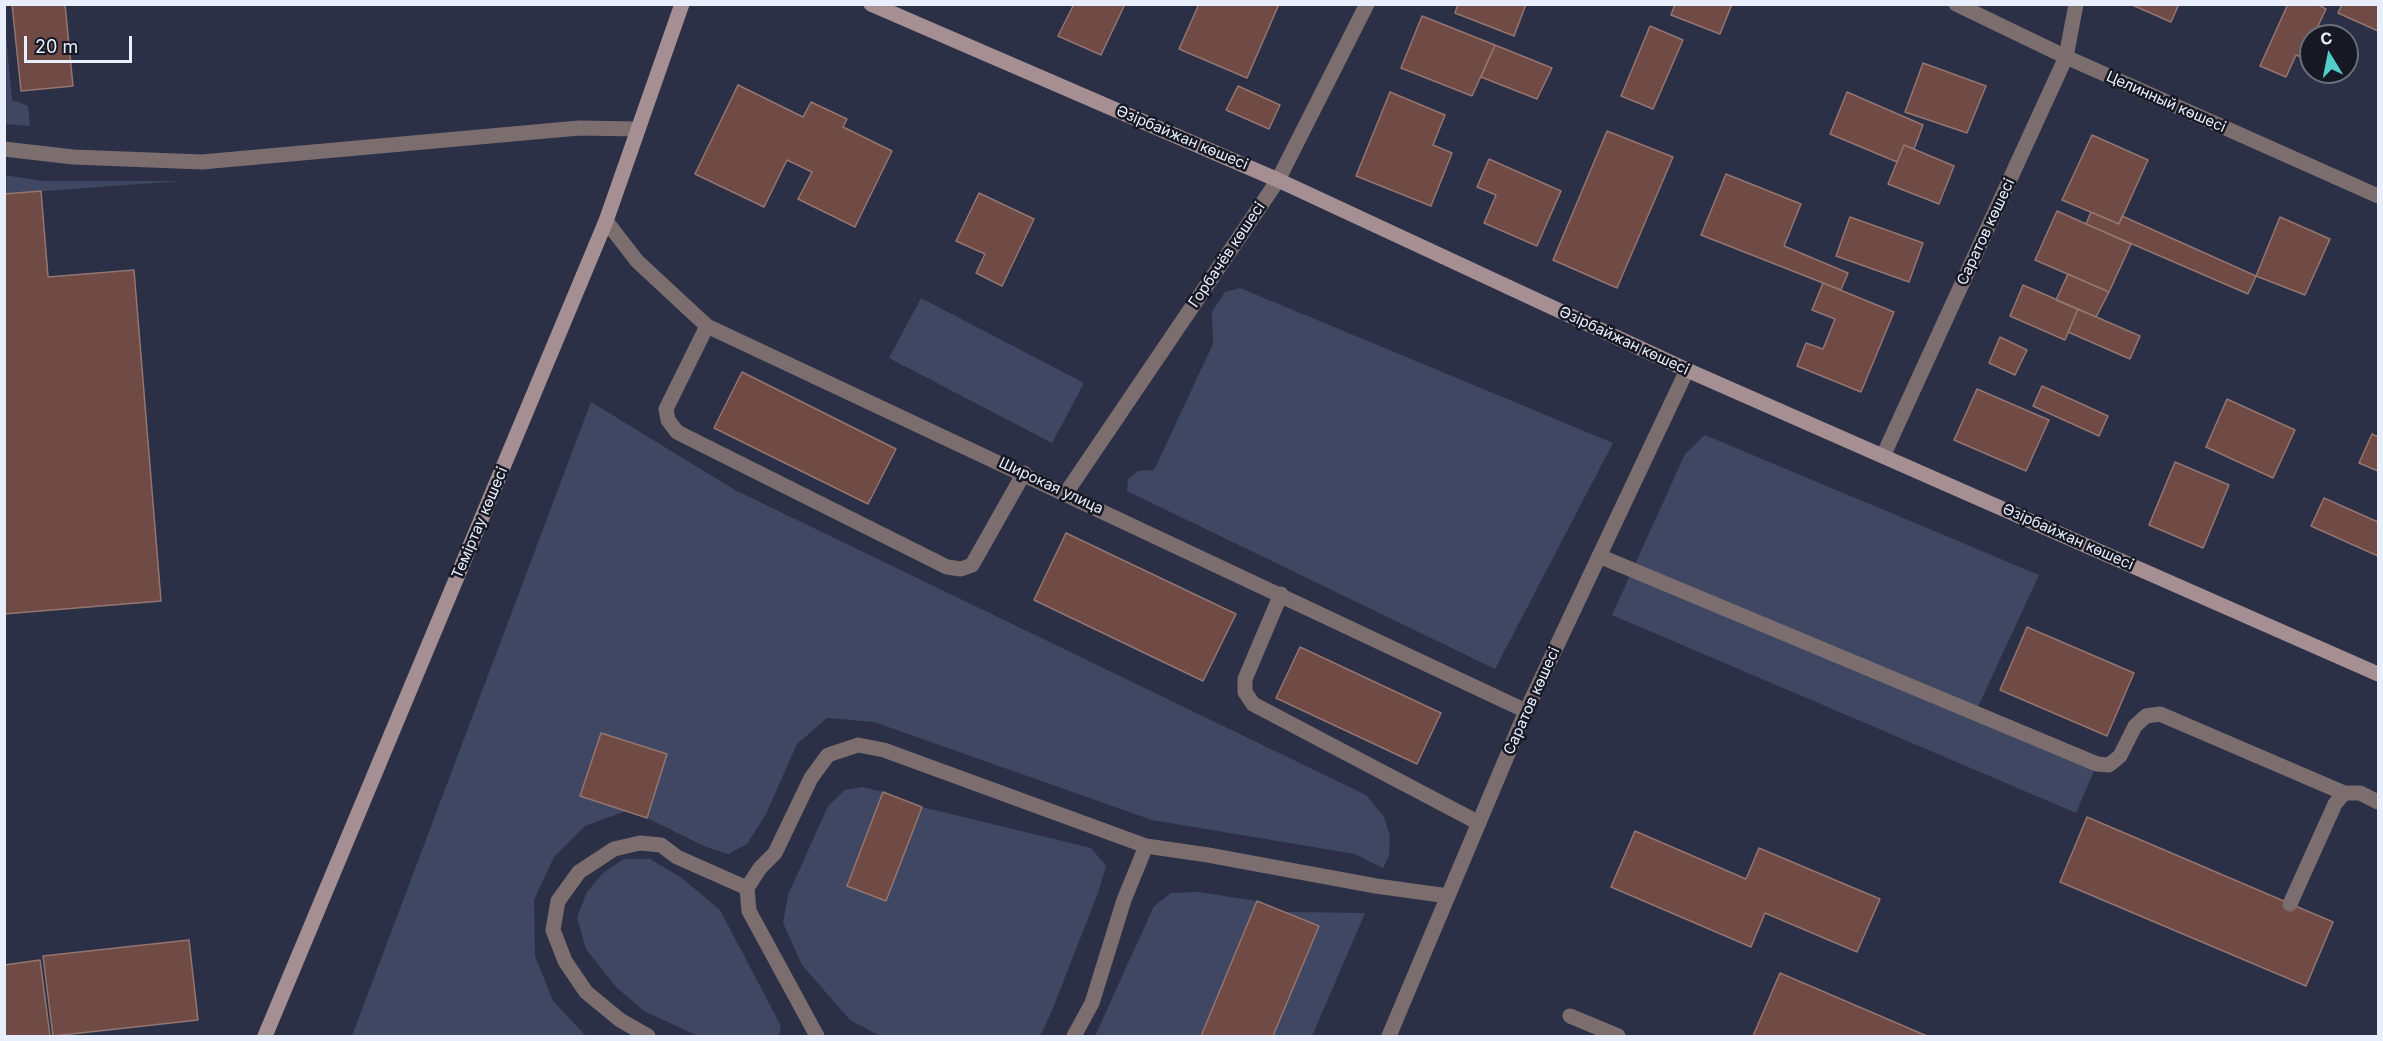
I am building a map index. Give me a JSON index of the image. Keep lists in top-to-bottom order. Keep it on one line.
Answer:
{"streets":{"main road":["Әзірбайжан көшесі","Теміртау көшесі"],"street":["Целинный көшесі","Саратов көшесі","Горбачёв көшесі","Широкая улица"]},"crossings":[["Целинный көшесі","Саратов көшесі"],["Әзірбайжан көшесі","Саратов көшесі"],["Әзірбайжан көшесі","Горбачёв көшесі"],["Саратов көшесі","Широкая улица"],["Горбачёв көшесі","Широкая улица"],["Широкая улица","Теміртау көшесі"]],"scale_bar":"20 m","north":"top"}
